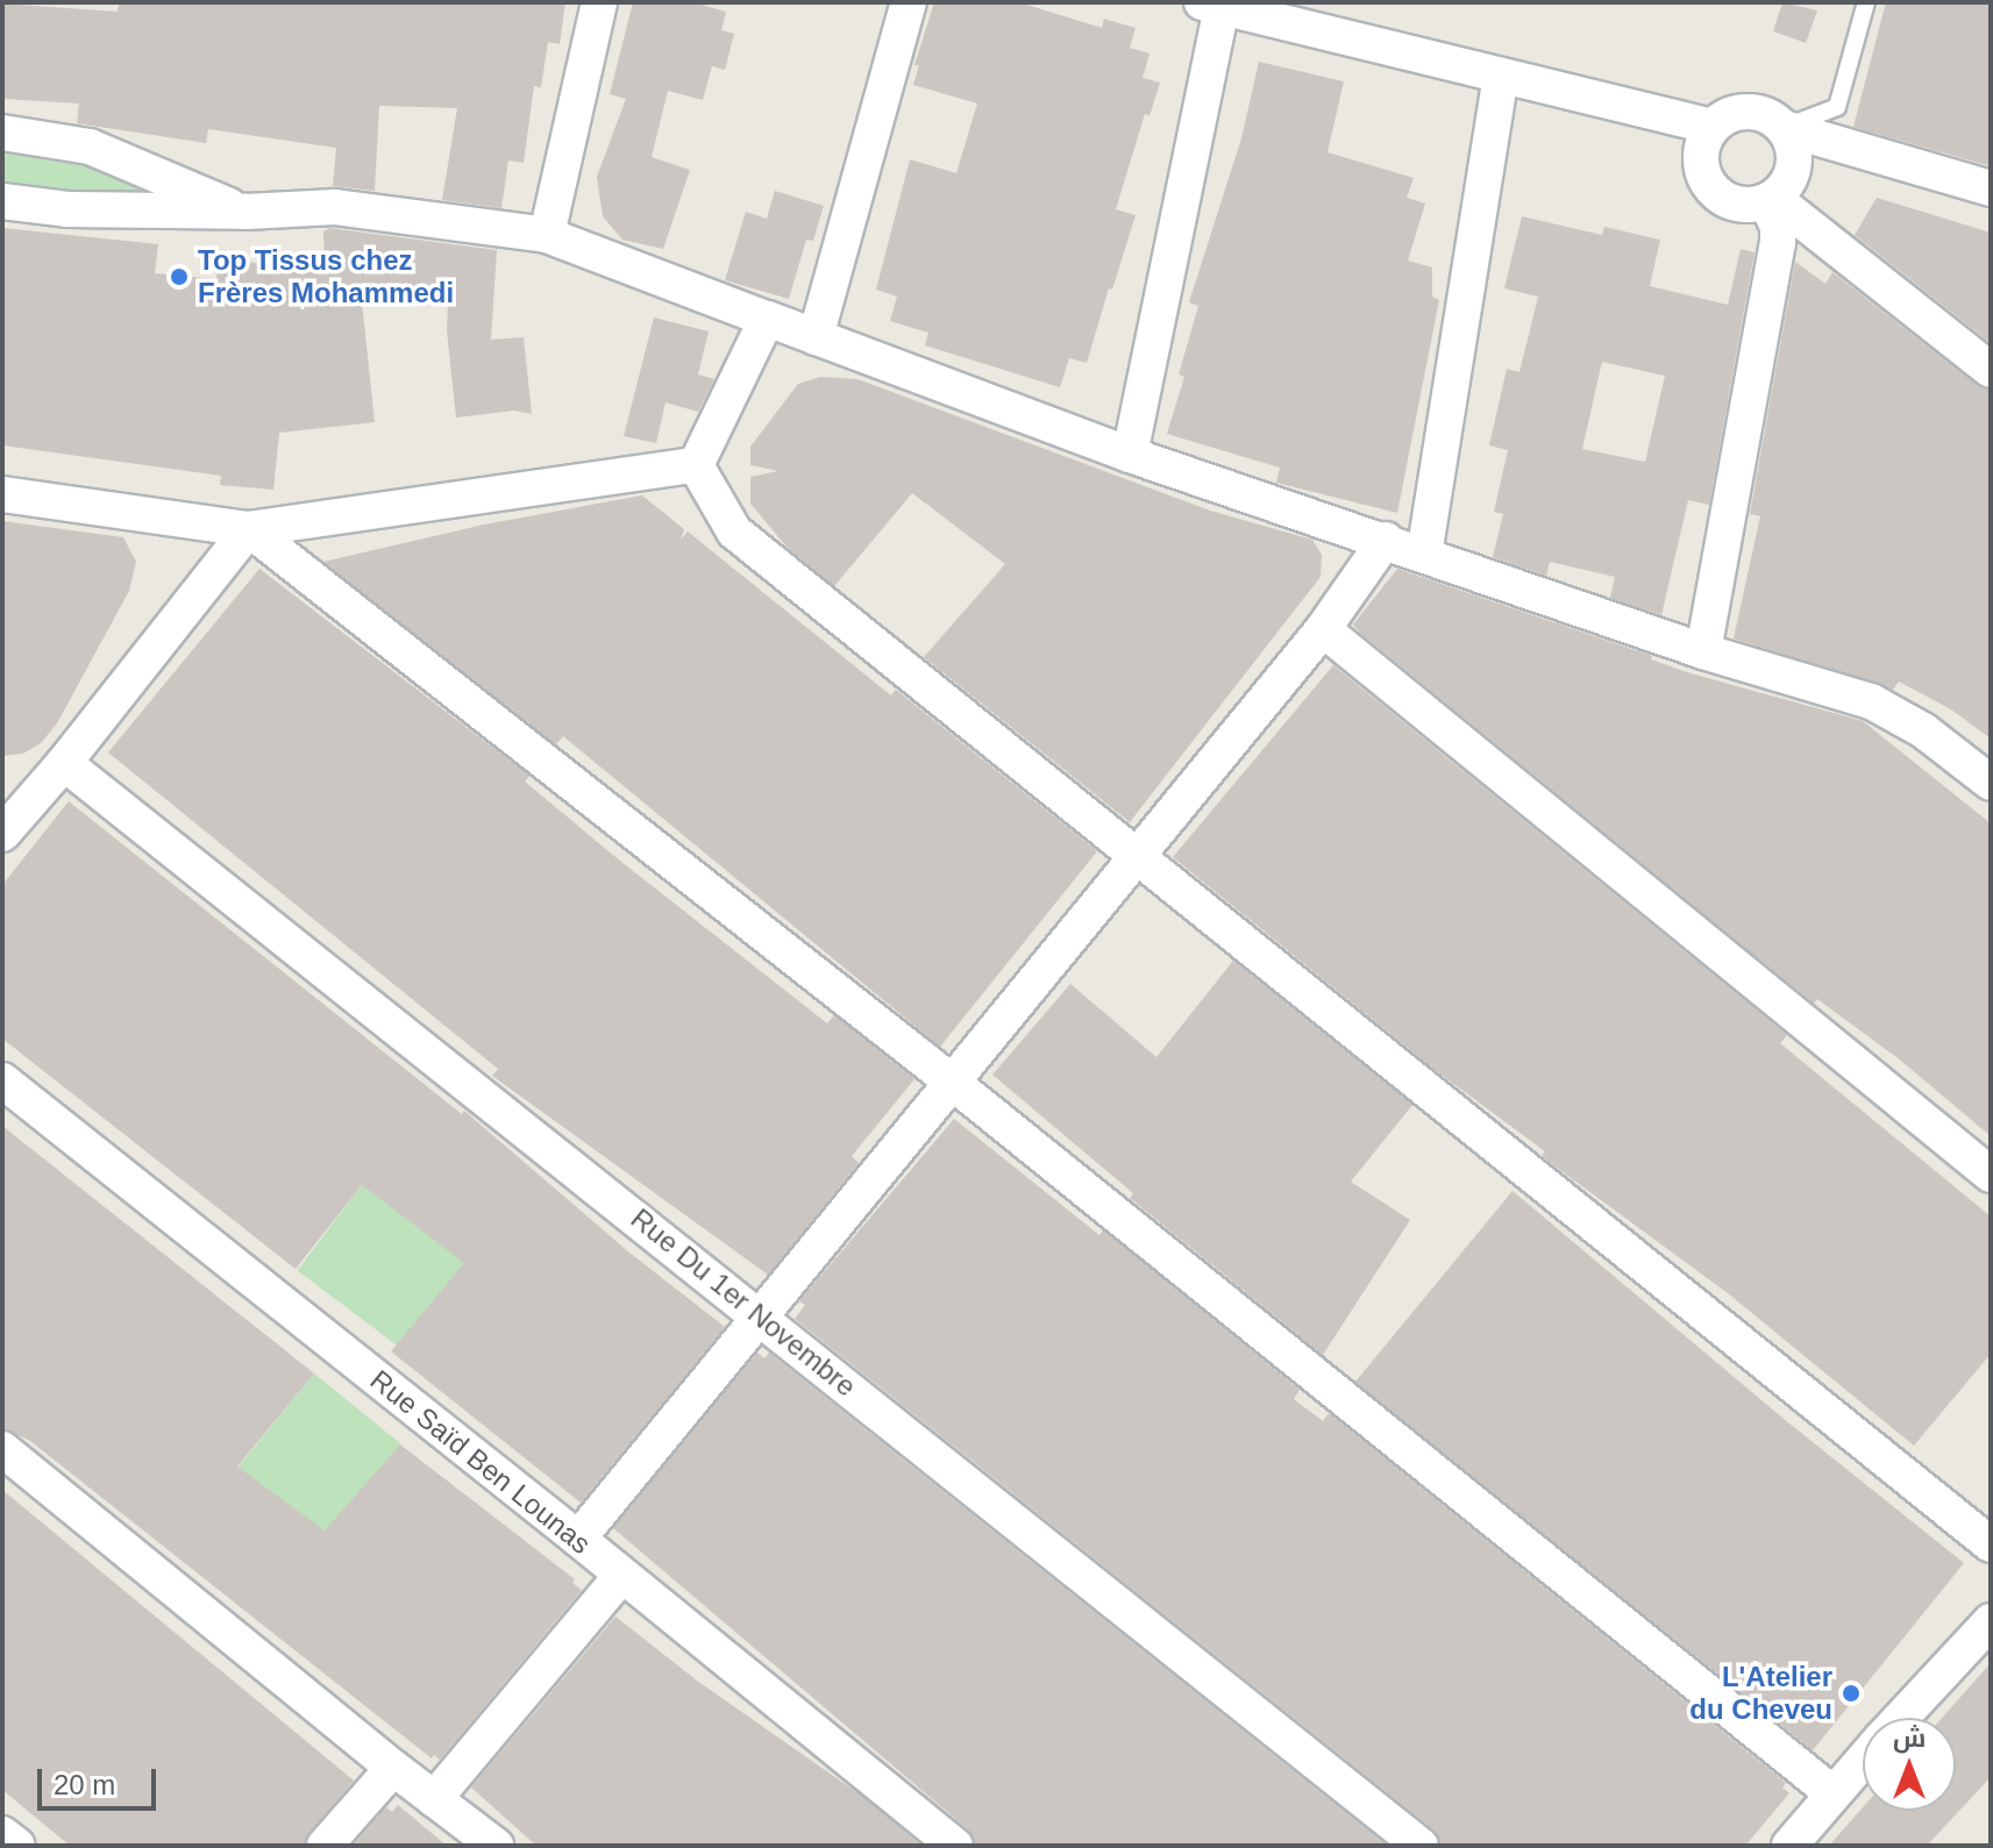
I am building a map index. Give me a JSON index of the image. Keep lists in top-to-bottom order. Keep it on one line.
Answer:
{"streets":{"street":["Rue Du 1er Novembre","Rue Saïd Ben Lounas"]},"places":["Top Tissus chez Frères Mohammedi","L'Atelier du Cheveu"],"scale_bar":"20 m","north":"top"}
